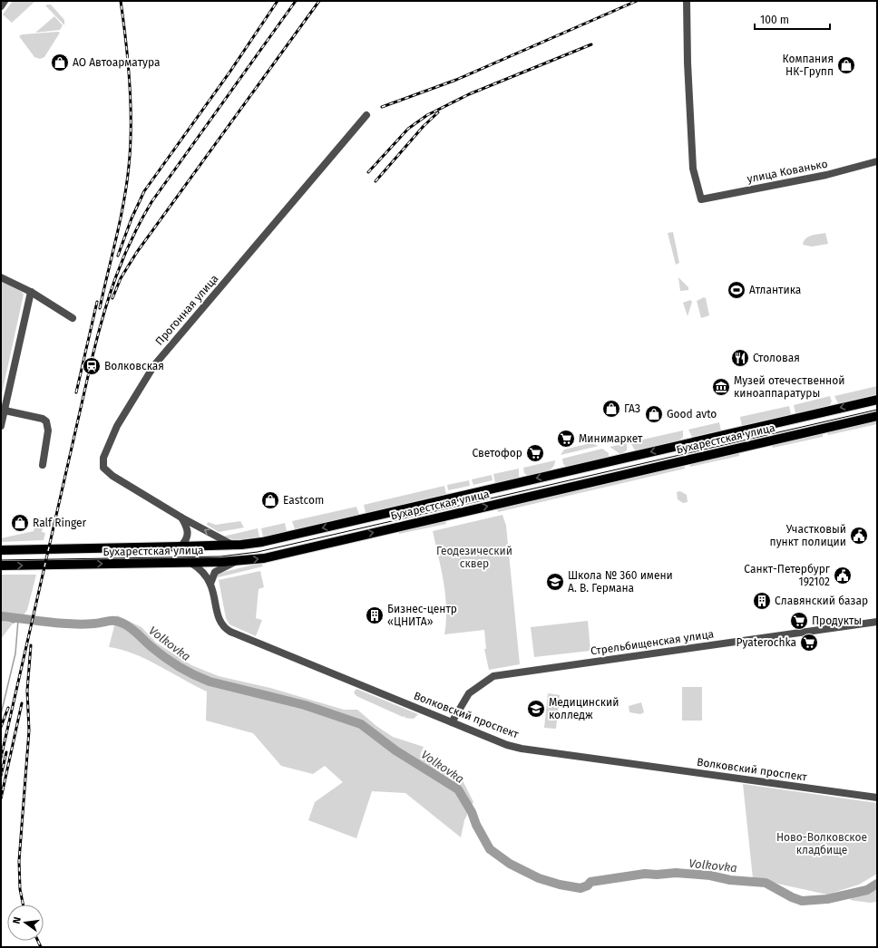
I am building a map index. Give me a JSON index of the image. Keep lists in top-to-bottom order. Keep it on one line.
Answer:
{"streets":{"main road":["Бухарестская улица"],"street":["улица Кованько","Прогонная улица","Стрельбищенская улица","Волковский проспект"]},"crossings":[["Прогонная улица","Бухарестская улица"],["Бухарестская улица","Волковский проспект"],["Стрельбищенская улица","Волковский проспект"]],"water":["Volkovka"],"parks":["Геодезический сквер","Ново-Волковское кладбище"],"places":{"shop":["АО Автоарматура","Компания НК-Групп","ГАЗ","Good avto","Eastcom","Ralf Ringer"],"sports":["Атлантика"],"restaurant":["Столовая"],"station":["Волковская"],"museum":["Музей отечественной киноаппаратуры"],"supermarket":["Минимаркет","Светофор","Продукты","Pyaterochka"],"public building":["Участковый пункт полиции","Санкт-Петербург 192102"],"school or university":["Школа № 360 имени А. В. Германа","Медицинский колледж"],"building":["Славянский базар","Бизнес-центр «ЦНИТА»"]},"scale_bar":"100 m","north":"left"}
